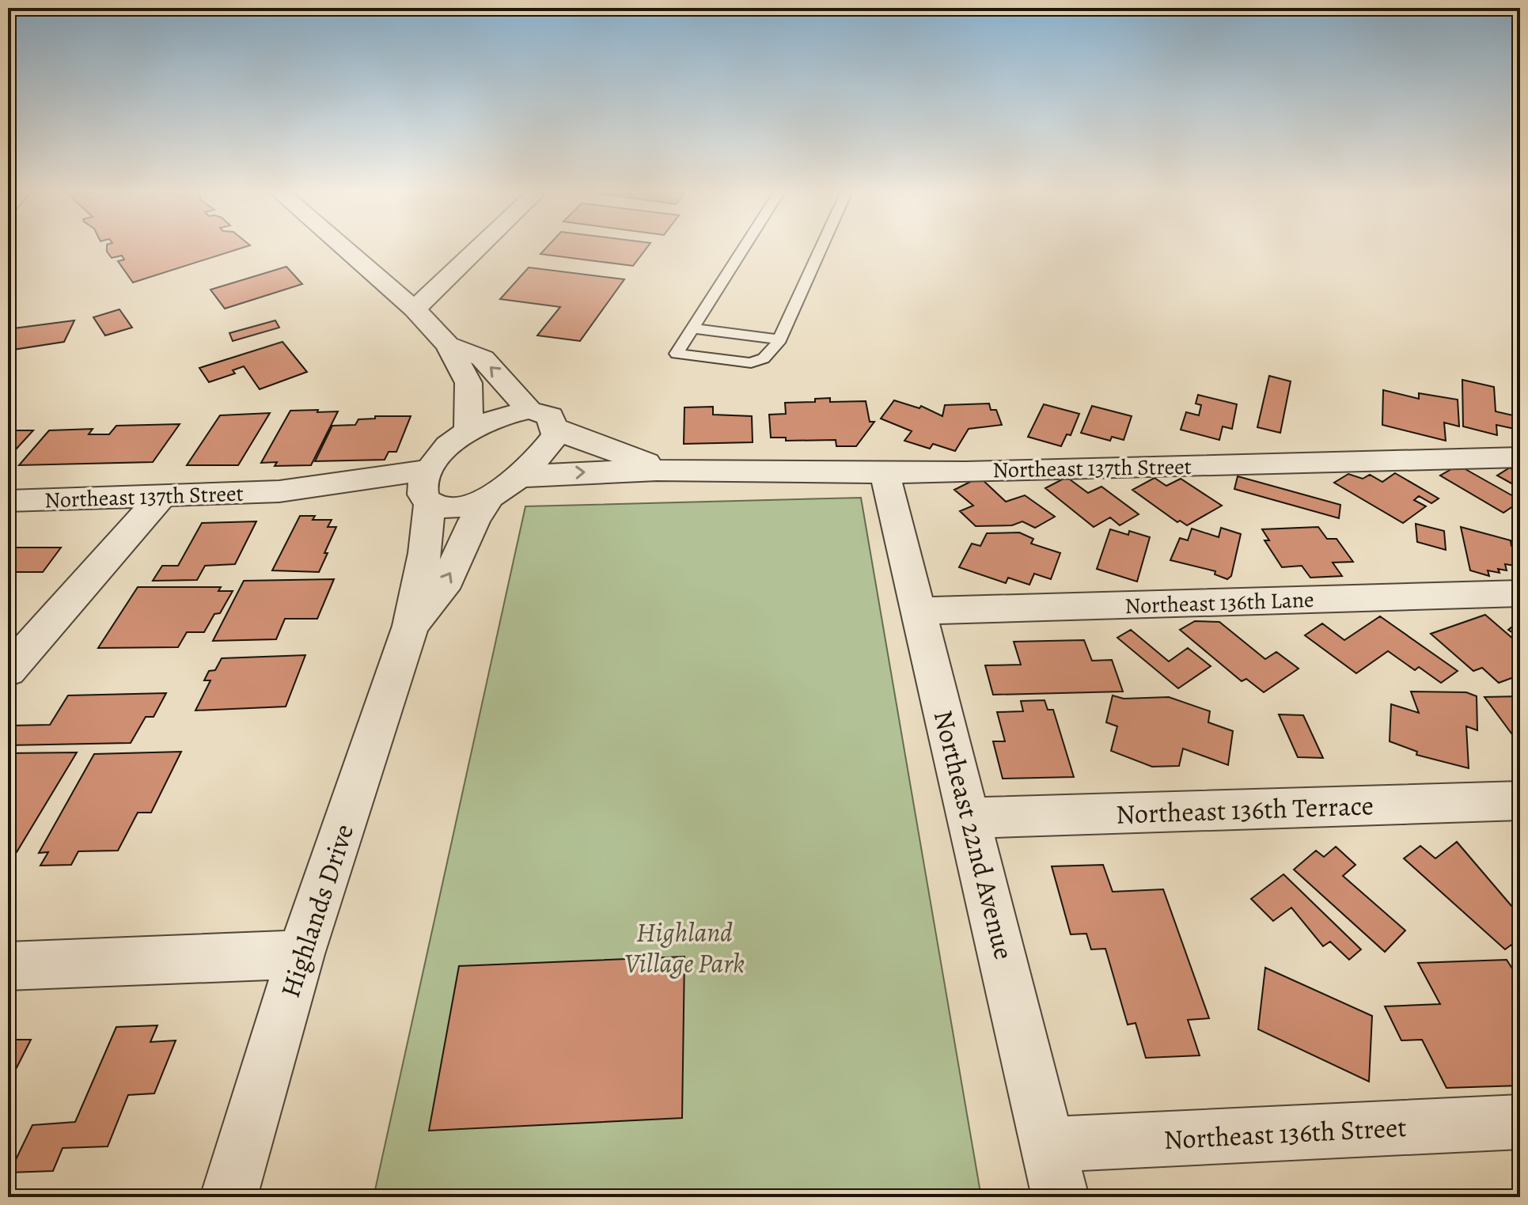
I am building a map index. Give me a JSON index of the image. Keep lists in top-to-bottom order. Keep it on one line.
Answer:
{"streets":{"street":["Northeast 137th Street","Northeast 136th Lane","Northeast 136th Terrace","Northeast 22nd Avenue","Highlands Drive","Northeast 136th Street"]},"crossings":[["Northeast 137th Street","Northeast 22nd Avenue"],["Northeast 137th Street","Highlands Drive"],["Northeast 136th Lane","Northeast 22nd Avenue"],["Northeast 136th Terrace","Northeast 22nd Avenue"],["Northeast 22nd Avenue","Northeast 136th Street"]],"parks":["Highland Village Park"]}
